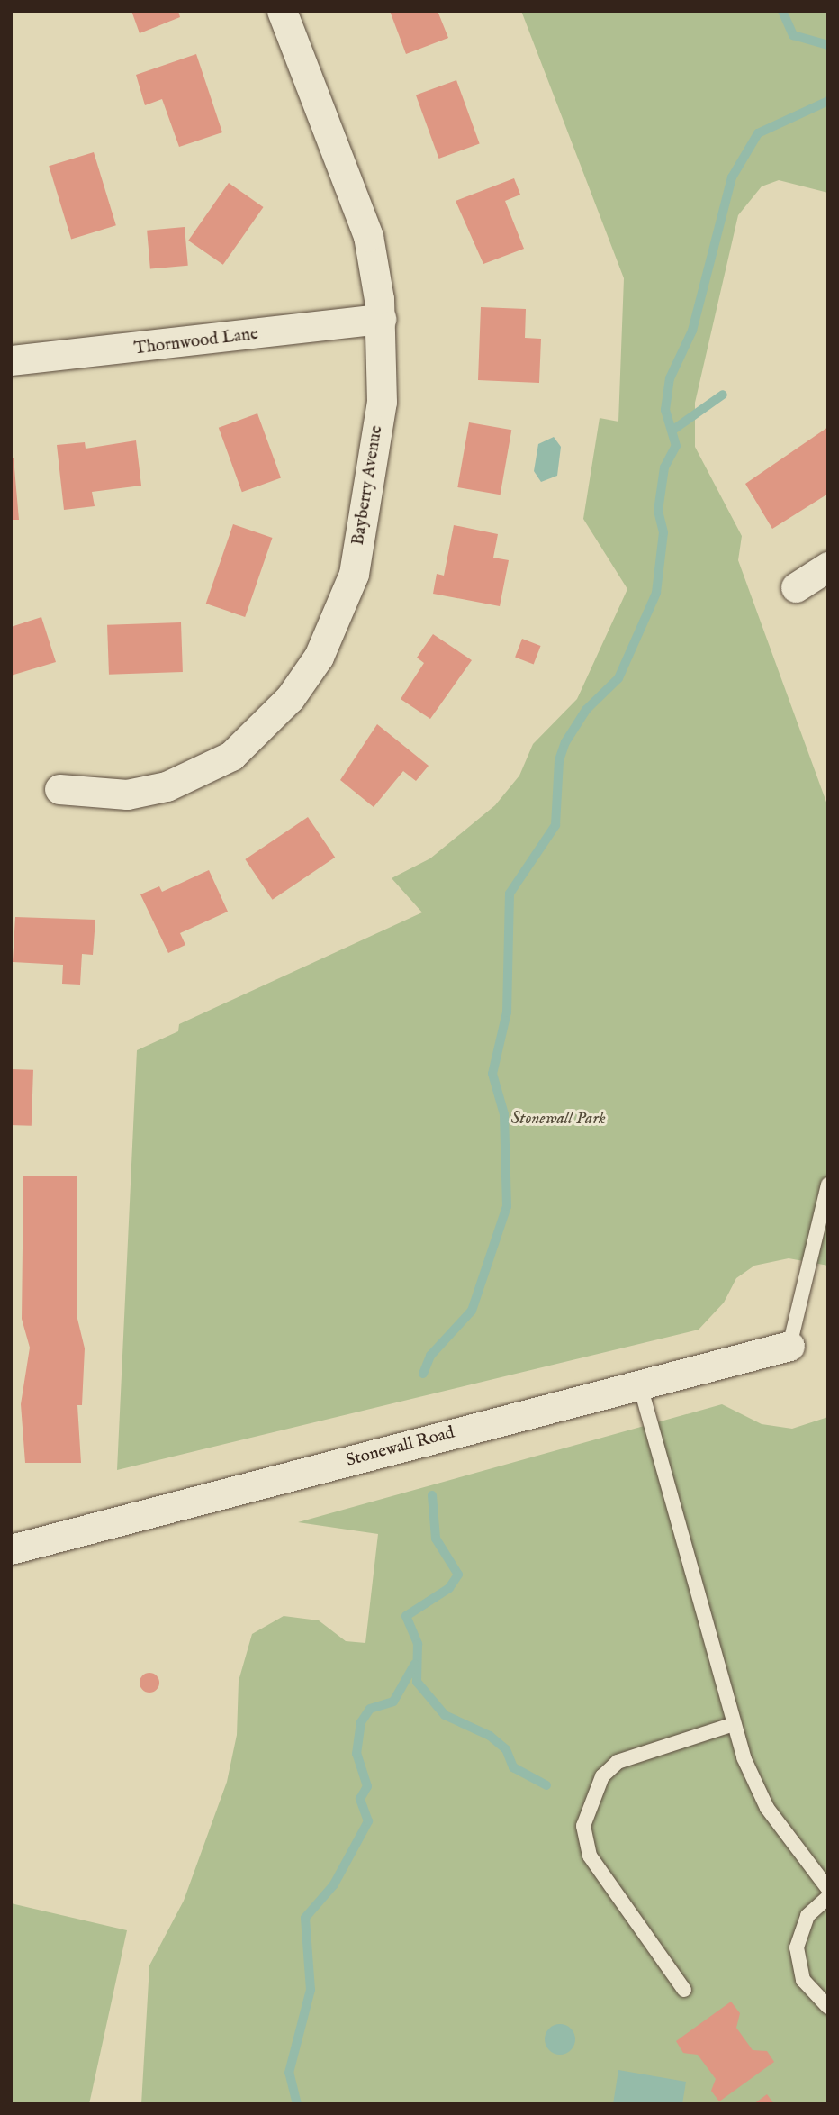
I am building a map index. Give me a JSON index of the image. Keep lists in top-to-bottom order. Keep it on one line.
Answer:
{"streets":{"street":["Thornwood Lane","Bayberry Avenue","Stonewall Road"]},"crossings":[["Thornwood Lane","Bayberry Avenue"]],"parks":["Stonewall Park"]}
